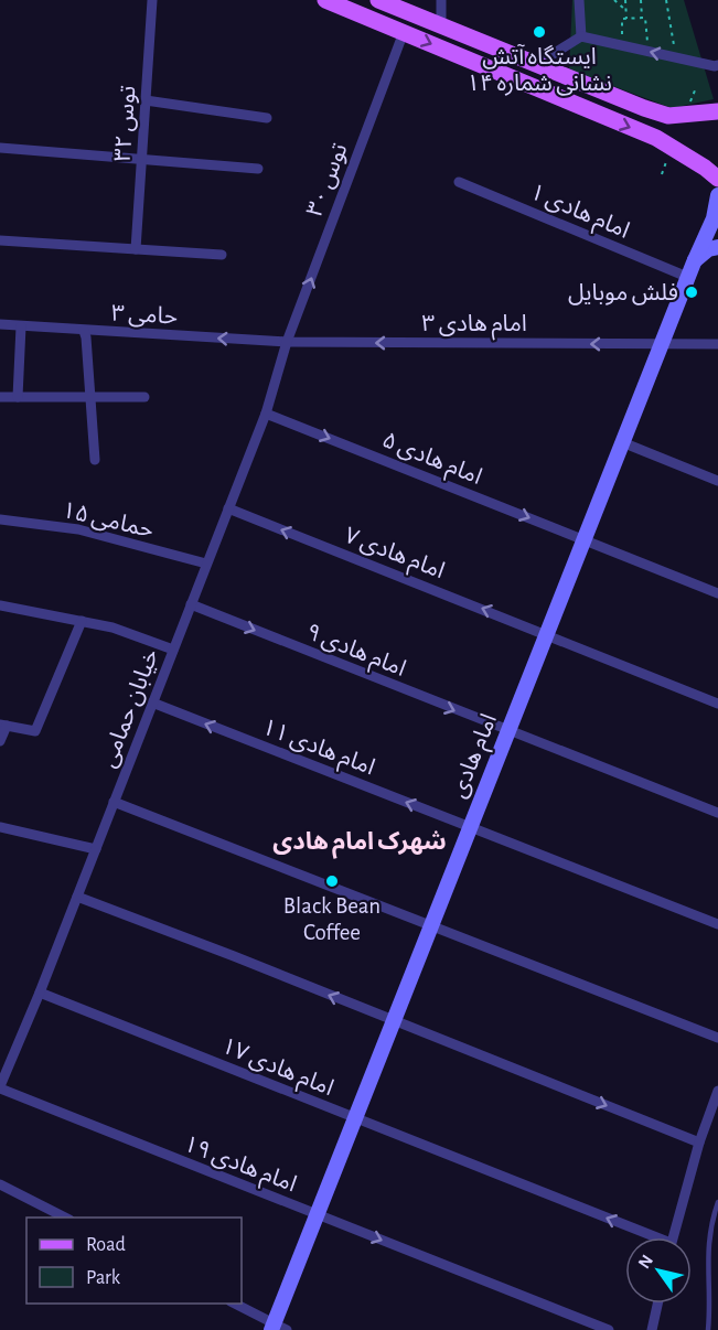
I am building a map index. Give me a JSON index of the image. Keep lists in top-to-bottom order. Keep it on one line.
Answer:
{"streets":{"main road":["امام هادی"],"street":["توس ۳۲","توس ۳۰","امام هادی ۱","حامی ۳","امام هادی ۳","امام هادی ۵","حمامی ۱۵","امام هادی ۷","امام هادی ۹","خیابان حمامی","امام هادی ۱۱","امام هادی ۱۷","امام هادی ۱۹"]},"crossings":[["توس ۳۰","حامی ۳"],["توس ۳۰","امام هادی ۳"],["توس ۳۰","خیابان حمامی"],["امام هادی ۱","امام هادی"],["حامی ۳","امام هادی ۳"],["حامی ۳","خیابان حمامی"],["امام هادی ۳","خیابان حمامی"],["امام هادی ۳","امام هادی"],["امام هادی ۵","خیابان حمامی"],["امام هادی ۵","امام هادی"],["حمامی ۱۵","خیابان حمامی"],["امام هادی ۷","خیابان حمامی"],["امام هادی ۷","امام هادی"],["امام هادی ۹","خیابان حمامی"],["امام هادی ۹","امام هادی"],["خیابان حمامی","امام هادی ۱۱"],["خیابان حمامی","امام هادی ۱۷"],["خیابان حمامی","امام هادی ۱۹"],["امام هادی ۱۱","امام هادی"],["امام هادی","امام هادی ۱۷"],["امام هادی","امام هادی ۱۹"]],"one_way":["توس ۳۰","امام هادی ۳","امام هادی ۵","امام هادی ۷","امام هادی ۹","امام هادی ۱۱","امام هادی ۱۷","امام هادی ۱۹"],"districts":["شهرک امام هادی"],"places":["ایستگاه آتش نشانی شماره ۱۴","فلش موبایل","Black Bean Coffee"],"legend":["Road","Park"],"north":"top left"}
